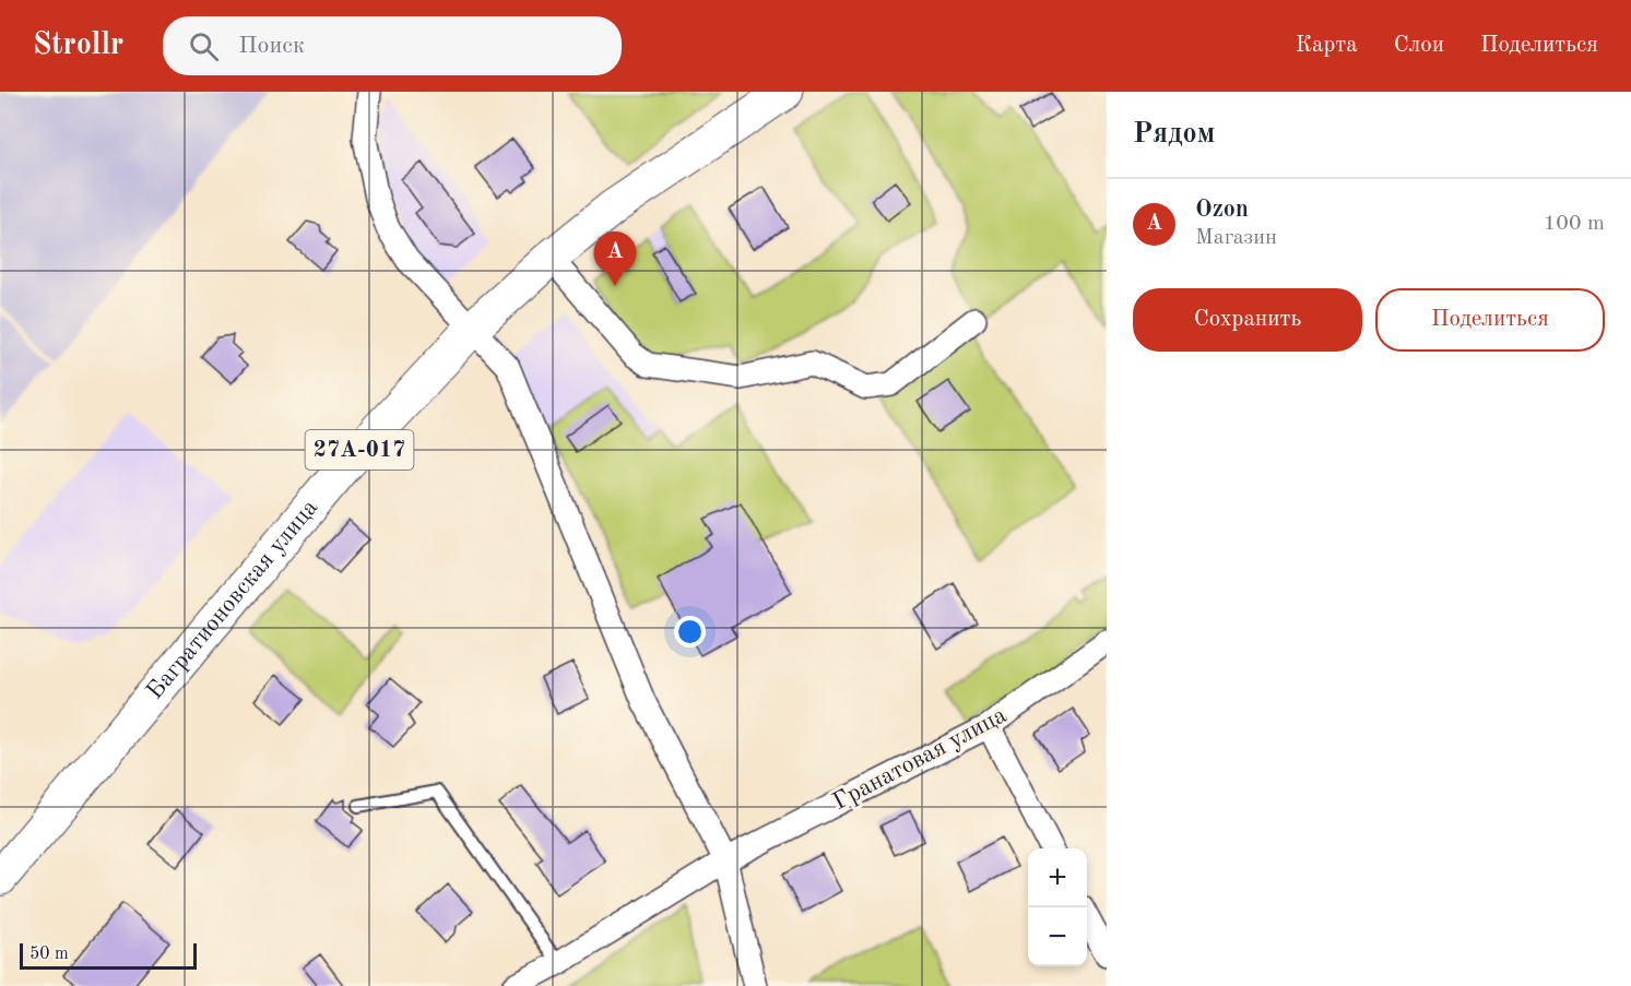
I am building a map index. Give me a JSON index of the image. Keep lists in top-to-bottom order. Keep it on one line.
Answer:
{"streets":{"main road":["27А-017","Багратионовская улица"],"street":["Гранатовая улица"]},"scale_bar":"50 m","page":{"header":"Strollr","search":"Поиск","nav":["Карта","Слои","Поделиться"],"heading":"Рядом","list":[{"mark":"A","name":"Ozon","note":"Магазин","value":"100 m"}],"pins":"A","buttons":["Сохранить","Поделиться"],"map_buttons":["+","−"],"scale":"50 m"}}
